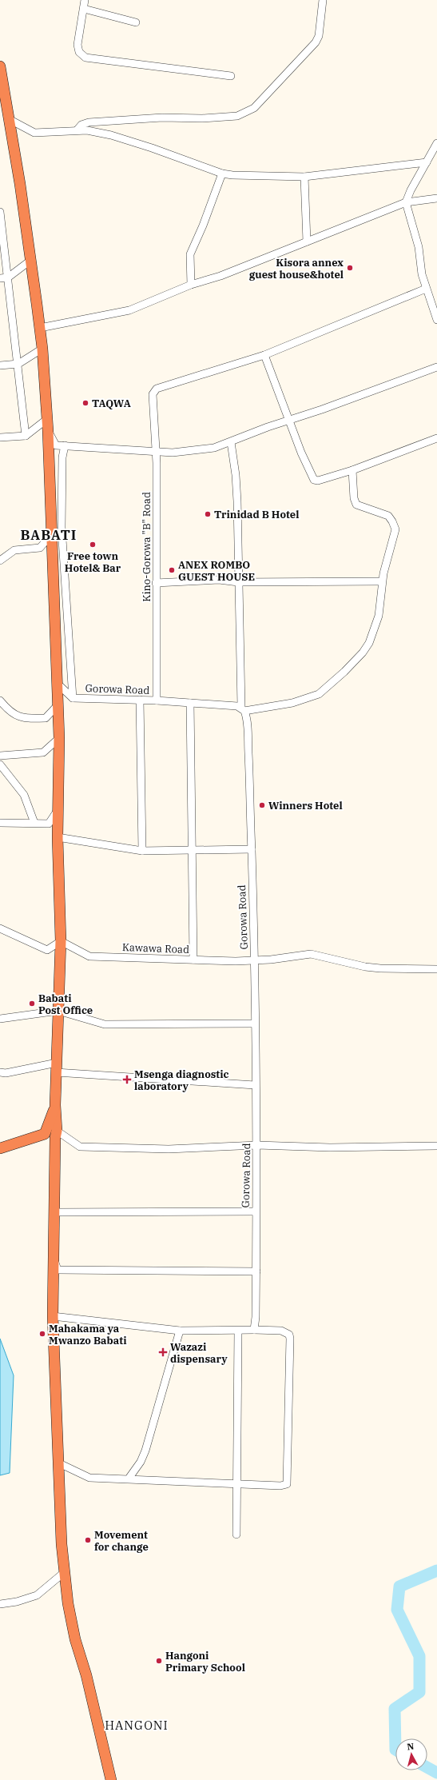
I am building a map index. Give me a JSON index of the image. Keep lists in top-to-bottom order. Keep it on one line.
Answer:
{"streets":{"street":["Kino-Gorowa \"B\" Road","Gorowa Road","Kawawa Road"]},"crossings":[["Kino-Gorowa \"B\" Road","Gorowa Road"],["Gorowa Road","Kawawa Road"]],"districts":["BABATI","HANGONI"],"places":{"other":["Kisora annex guest house&hotel","TAQWA","Trinidad B Hotel","Free town Hotel& Bar","ANEX ROMBO GUEST HOUSE","Winners Hotel","Babati Post Office","Mahakama ya Mwanzo Babati","Movement for change","Hangoni Primary School"],"health":["Msenga diagnostic laboratory","Wazazi dispensary"]},"north":"top"}
